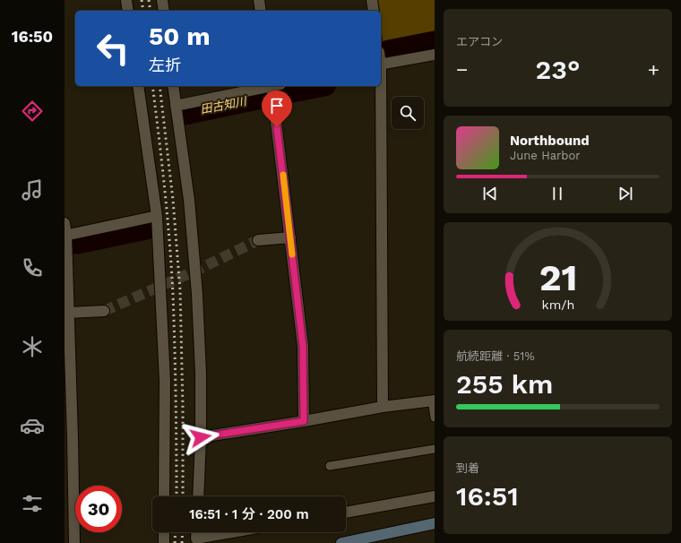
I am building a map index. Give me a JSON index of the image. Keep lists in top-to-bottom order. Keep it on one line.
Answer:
{"water":["田古知川"],"page":{"tabs":"16:50","tile":["エアコン",["航続距離 · 51%","255 km"],["到着","16:51"]],"turn":["50 m","左折"],"heat":["−","23°","+"],"song":["Northbound","June Harbor"],"limit":"30","trip":"16:51 · 1 分 · 200 m","gauge":["21","km/h"]}}
